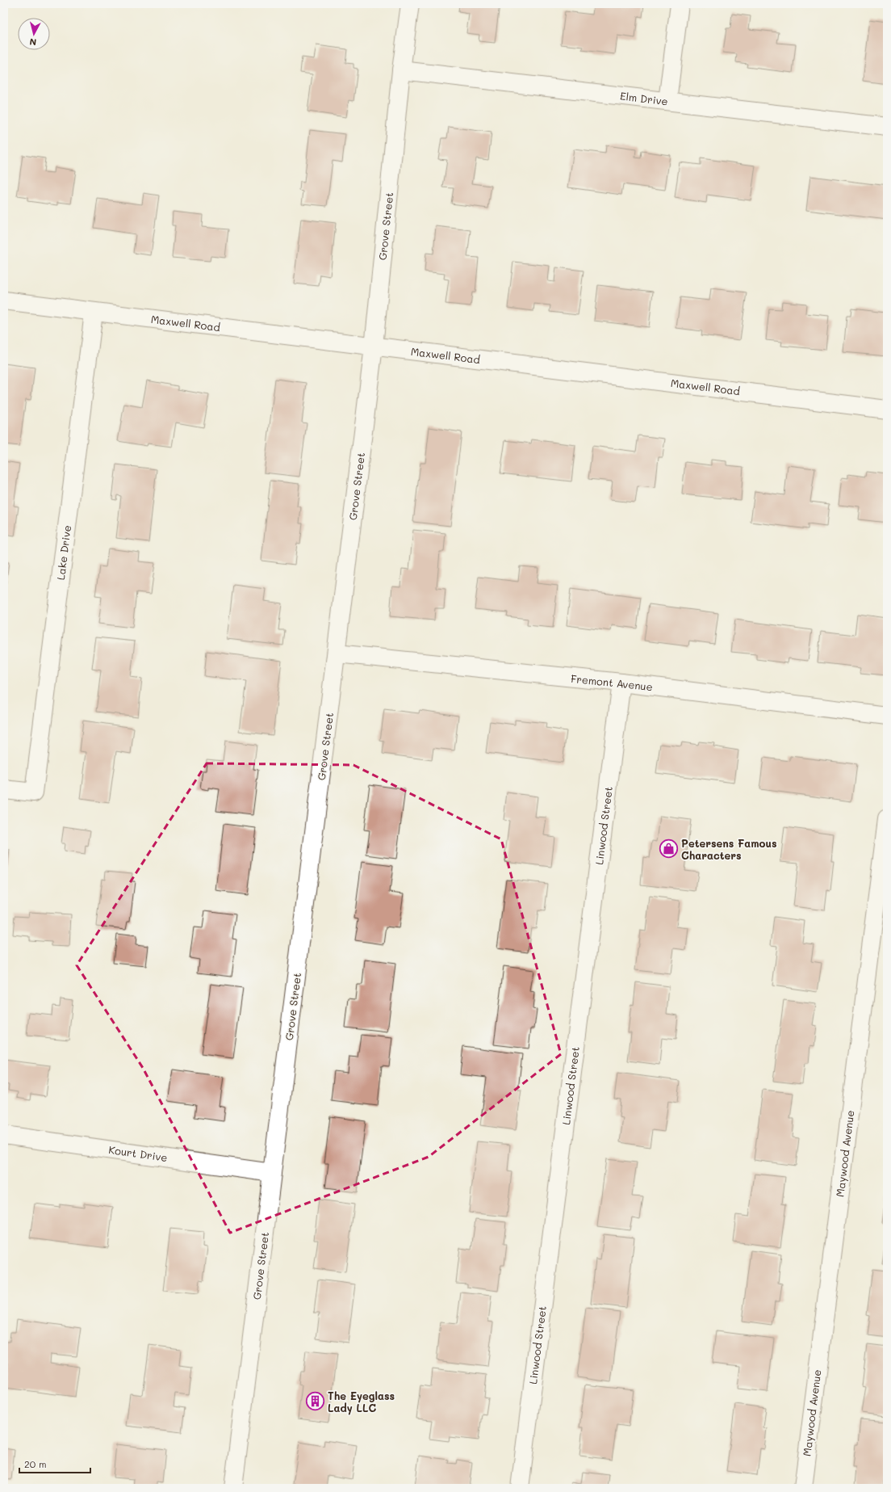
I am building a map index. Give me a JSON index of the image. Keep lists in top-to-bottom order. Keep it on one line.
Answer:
{"streets":{"street":["Elm Drive","Grove Street","Maxwell Road","Lake Drive","Fremont Avenue","Linwood Street","Kourt Drive","Maywood Avenue"]},"crossings":[["Elm Drive","Grove Street"],["Grove Street","Maxwell Road"],["Grove Street","Fremont Avenue"],["Grove Street","Kourt Drive"],["Maxwell Road","Lake Drive"],["Fremont Avenue","Linwood Street"]],"places":{"shop":["Petersens Famous Characters"],"building":["The Eyeglass Lady LLC"]},"scale_bar":"20 m","north":"bottom"}
